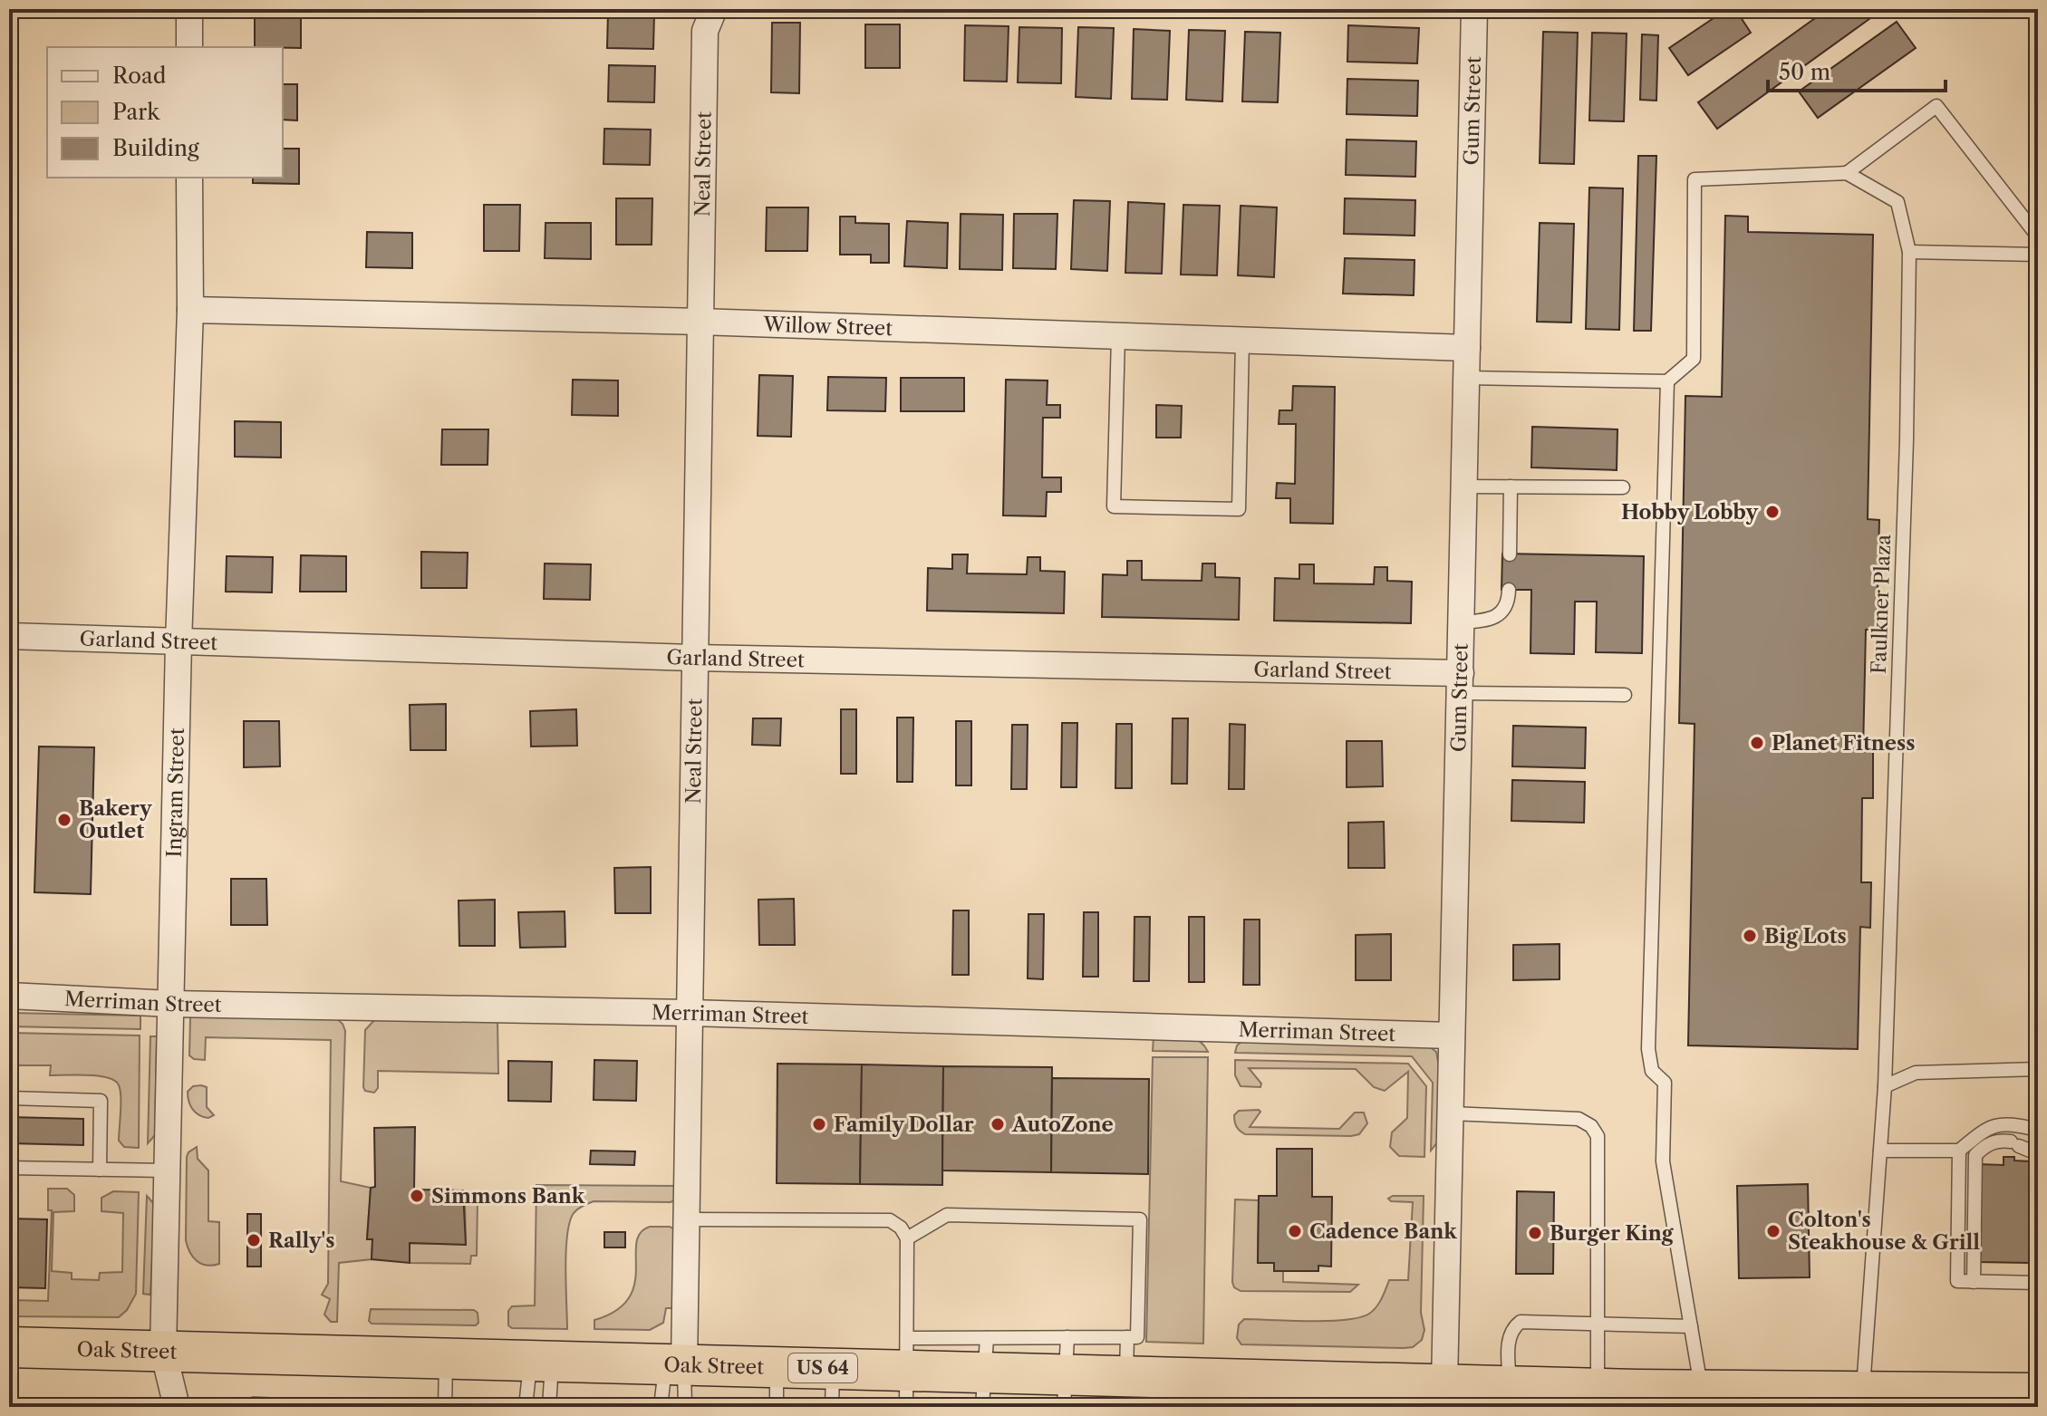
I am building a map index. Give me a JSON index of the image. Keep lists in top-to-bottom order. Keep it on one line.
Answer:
{"streets":{"highway":["Oak Street","US 64"],"street":["Gum Street","Neal Street","Willow Street","Garland Street","Ingram Street","Merriman Street"],"lane":["Faulkner Plaza"]},"crossings":[["Gum Street","Willow Street"],["Gum Street","Garland Street"],["Gum Street","Merriman Street"],["Gum Street","Oak Street"],["Neal Street","Willow Street"],["Neal Street","Garland Street"],["Neal Street","Merriman Street"],["Neal Street","Oak Street"],["Willow Street","Ingram Street"],["Faulkner Plaza","US 64"],["Garland Street","Ingram Street"],["Ingram Street","Merriman Street"],["Ingram Street","Oak Street"],["Oak Street","US 64"]],"places":["Hobby Lobby","Planet Fitness","Bakery Outlet","Big Lots","Family Dollar","AutoZone","Simmons Bank","Cadence Bank","Colton's Steakhouse & Grill","Burger King","Rally's"],"legend":["Road","Park","Building"],"scale_bar":"50 m"}
